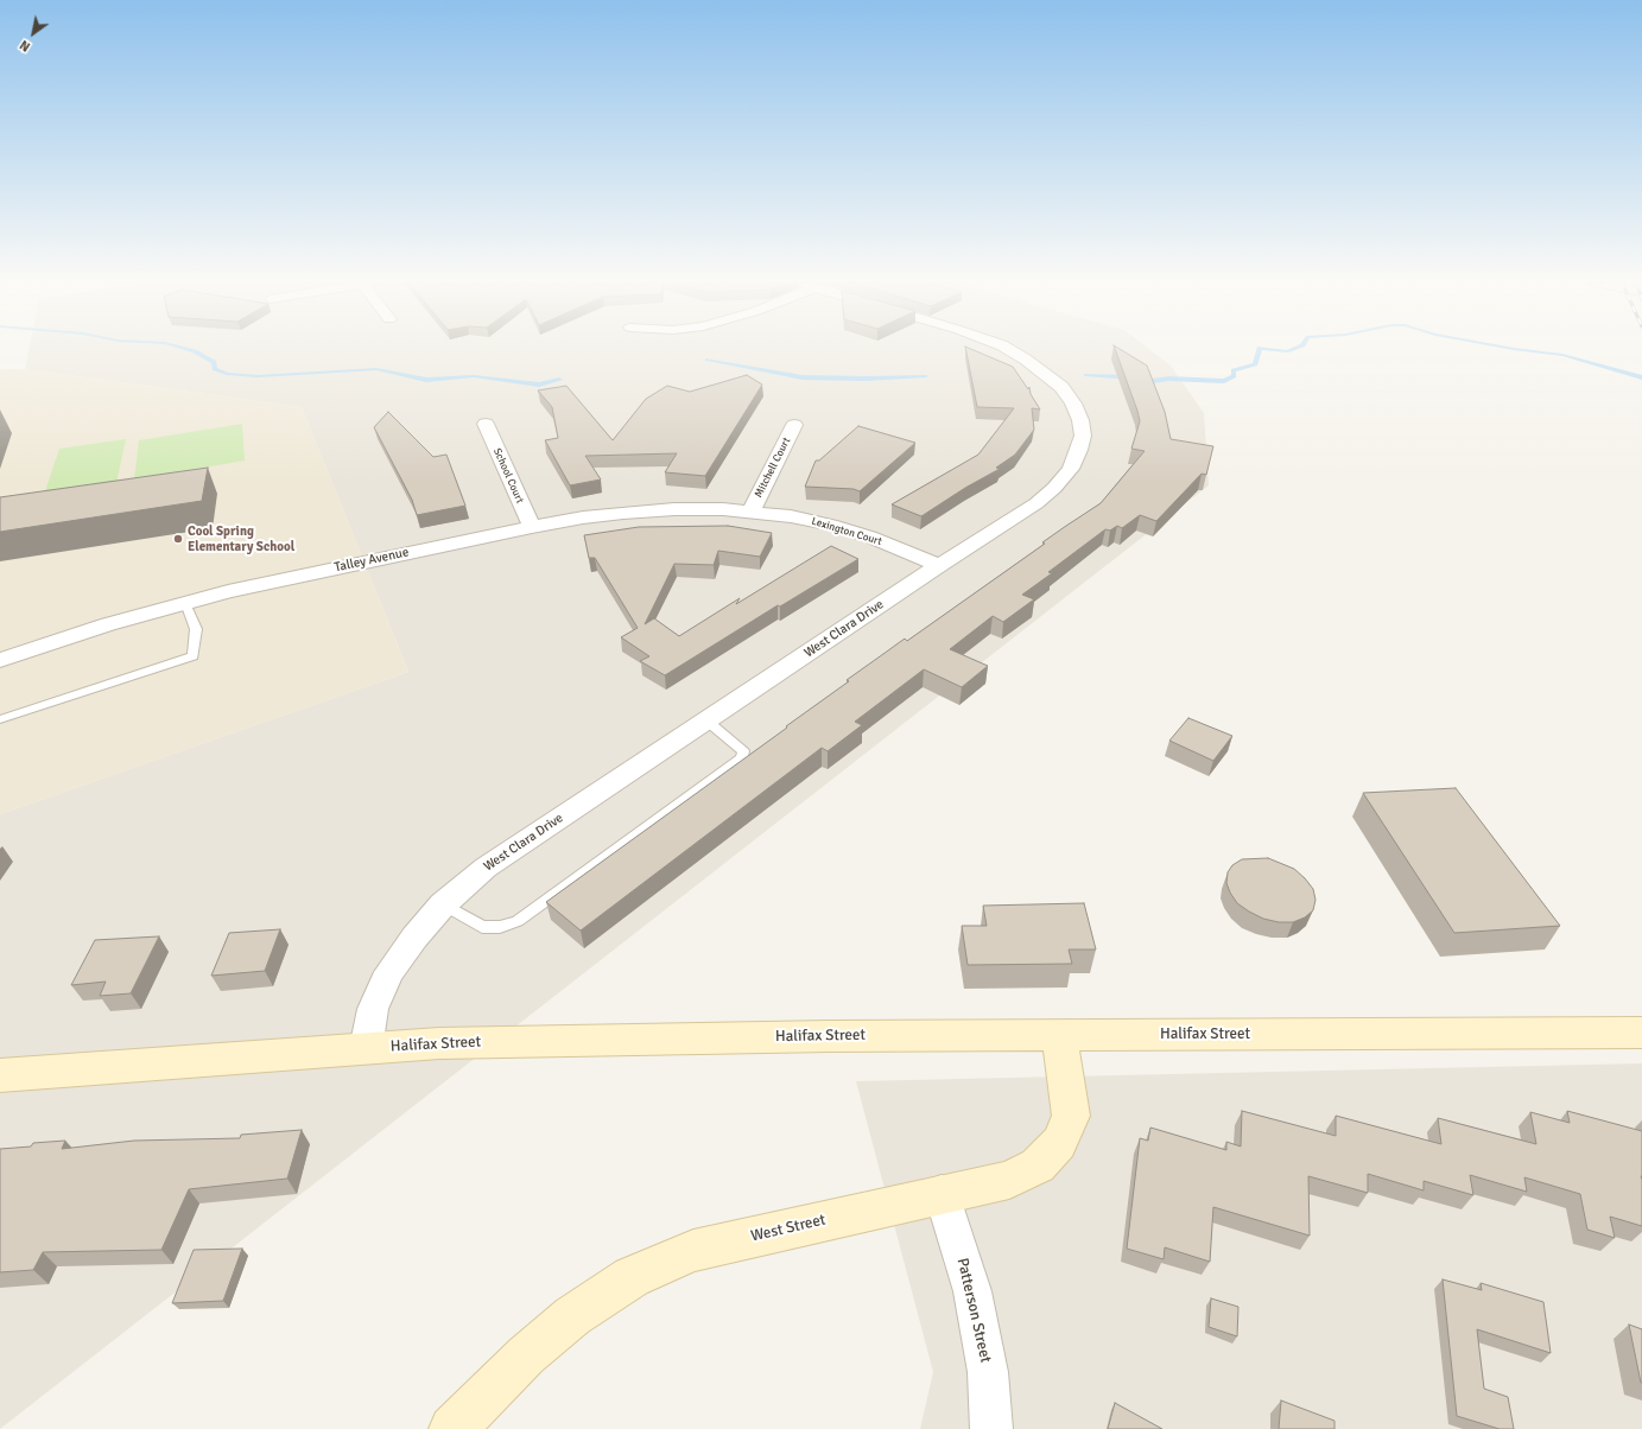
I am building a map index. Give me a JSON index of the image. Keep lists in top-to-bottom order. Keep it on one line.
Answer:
{"streets":{"main road":["Halifax Street","West Street"],"street":["Mitchell Court","School Court","Lexington Court","Talley Avenue","West Clara Drive","Patterson Street"]},"crossings":[["Mitchell Court","Lexington Court"],["Mitchell Court","Talley Avenue"],["School Court","Talley Avenue"],["Lexington Court","Talley Avenue"],["Lexington Court","West Clara Drive"],["West Clara Drive","Halifax Street"],["Halifax Street","West Street"],["West Street","Patterson Street"]],"places":["Cool Spring Elementary School"],"north":"bottom left"}
